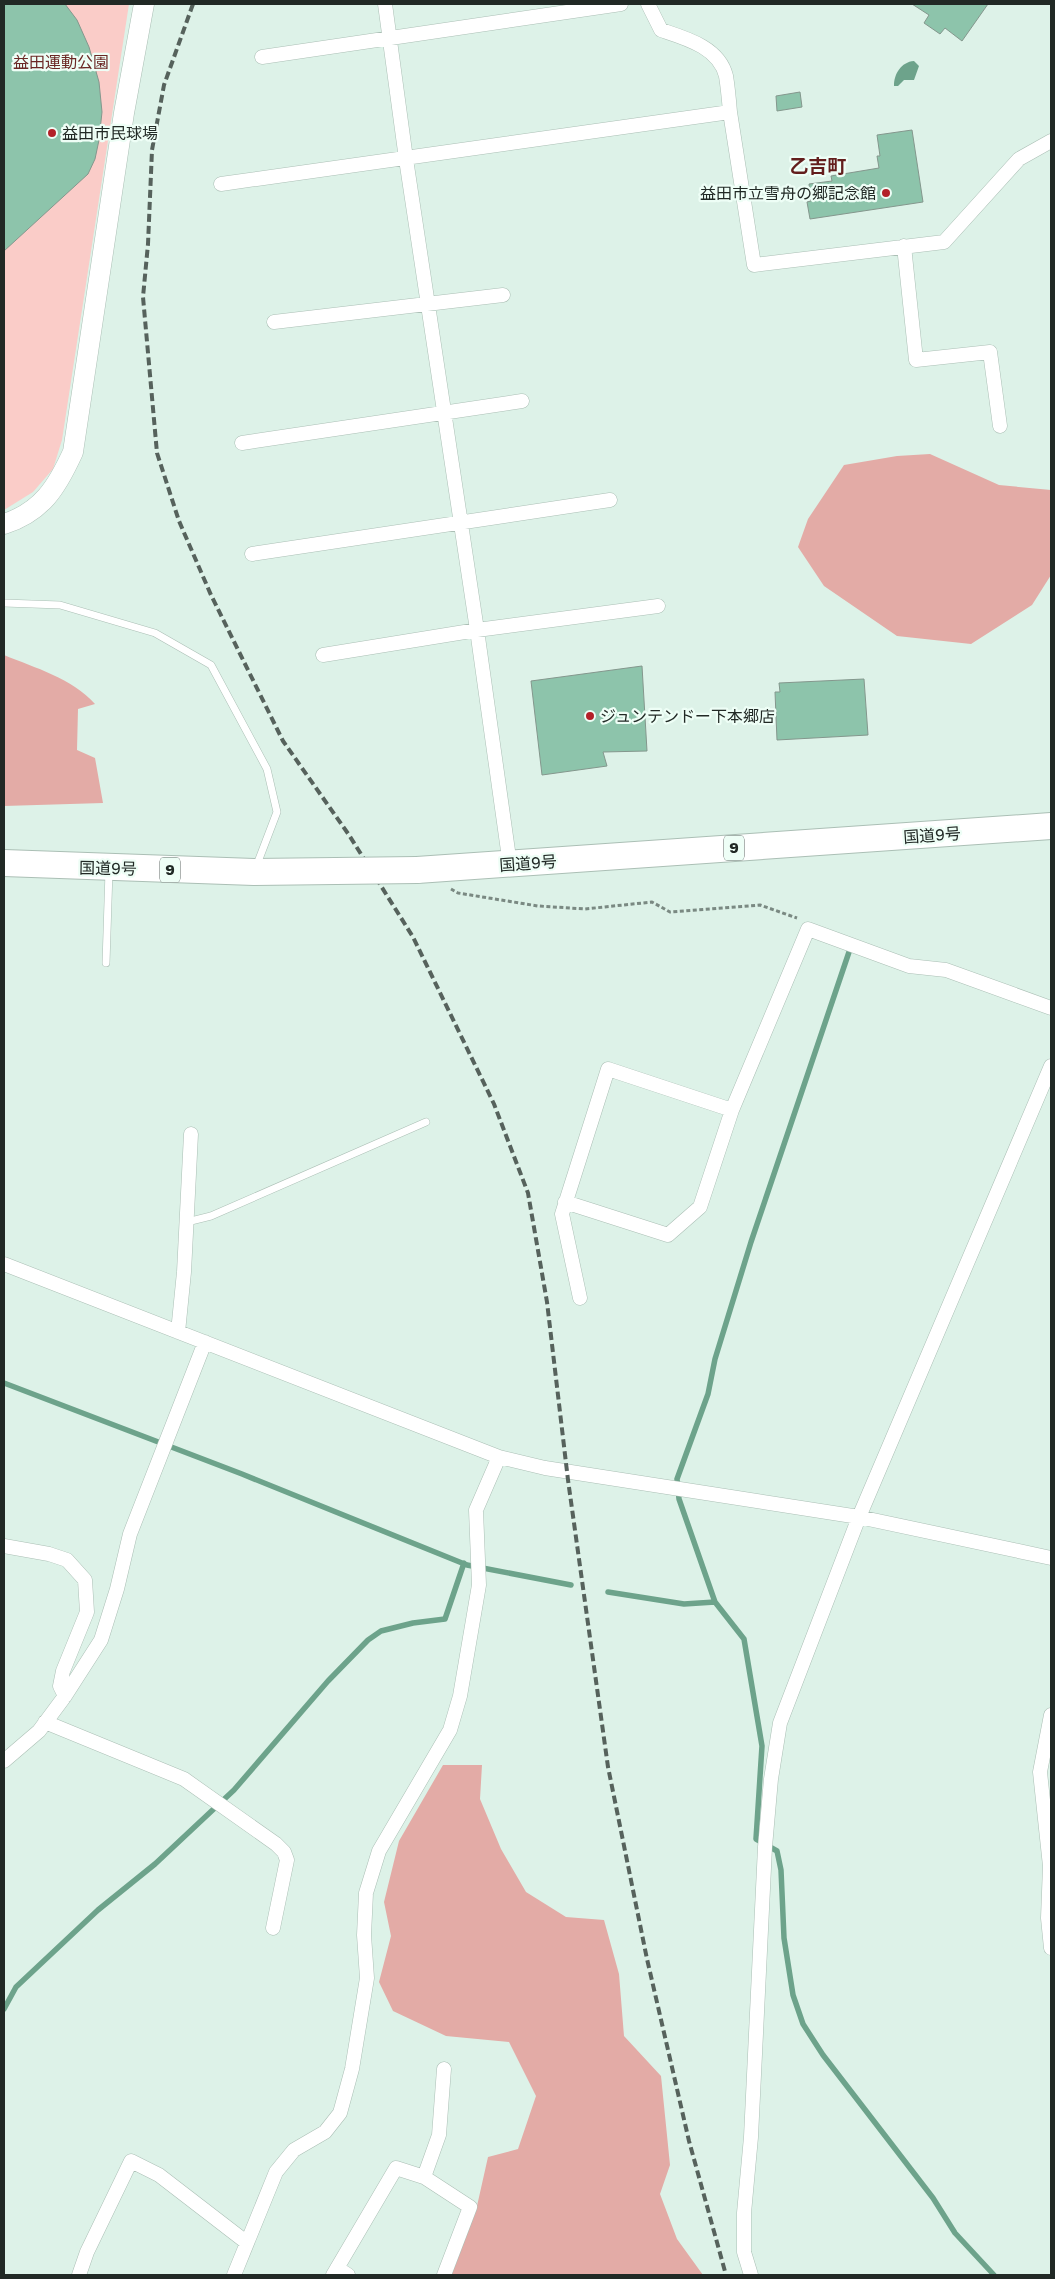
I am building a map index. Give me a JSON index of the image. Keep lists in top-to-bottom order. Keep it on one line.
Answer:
{"streets":{"highway":["国道9号","9"]},"districts":["乙吉町"],"parks":["益田運動公園"],"places":["益田市民球場","益田市立雪舟の郷記念館","ジュンテンドー下本郷店"]}
